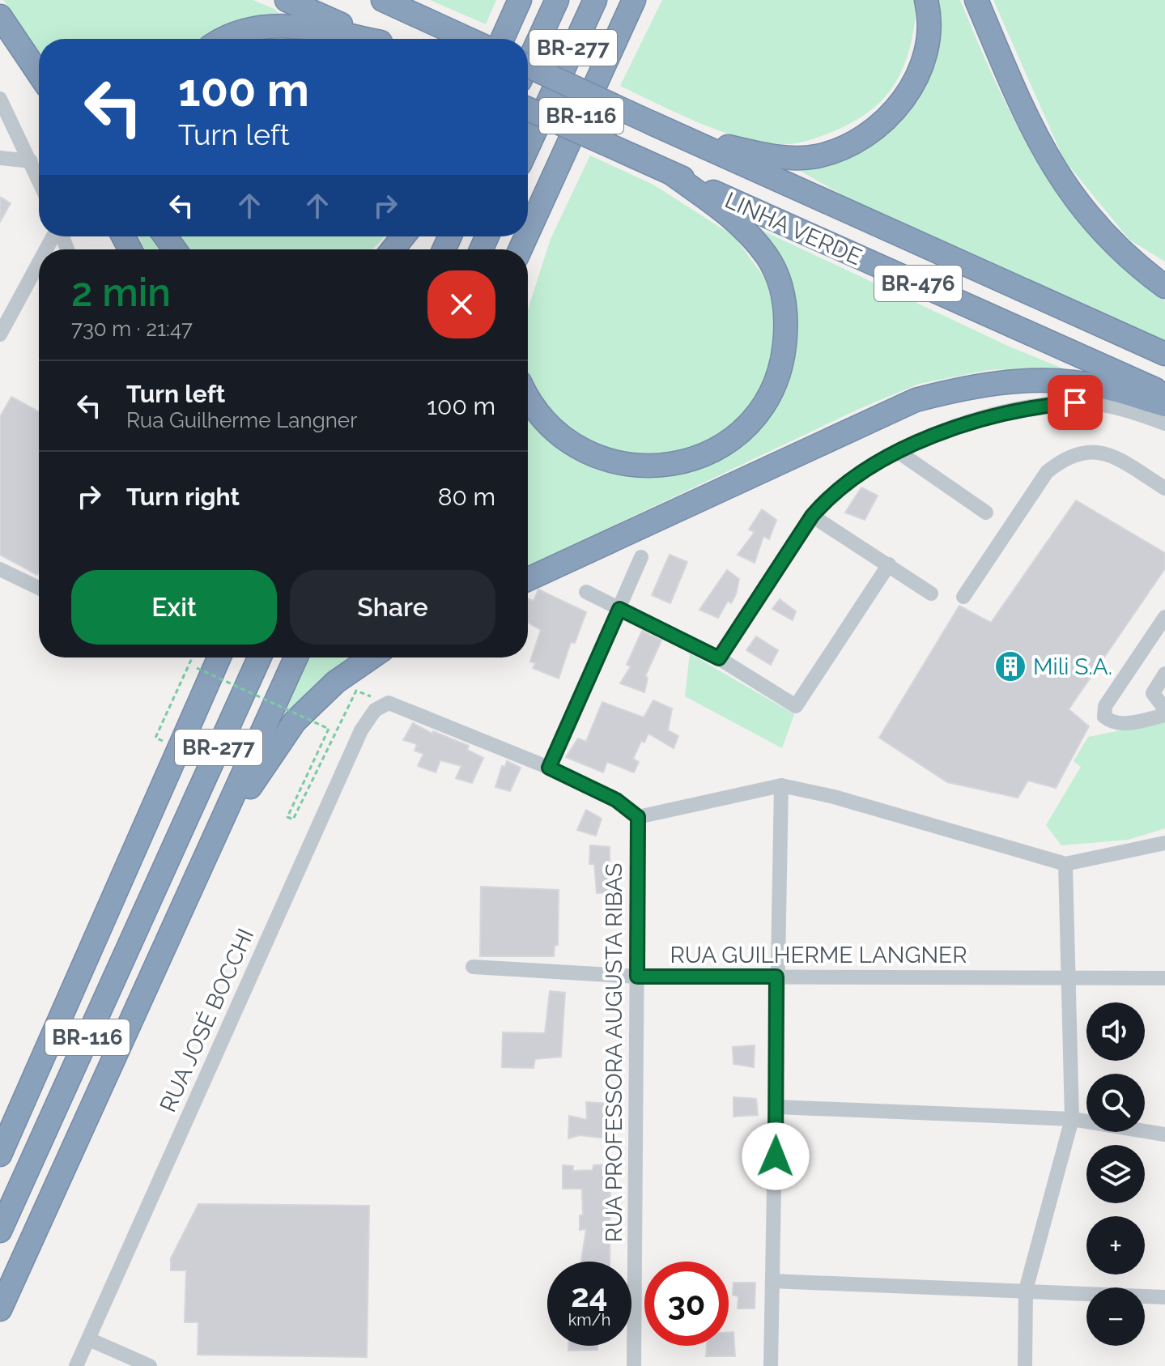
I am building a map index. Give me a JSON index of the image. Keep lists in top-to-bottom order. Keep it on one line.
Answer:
{"streets":{"highway":["BR-277","BR-116","LINHA VERDE","BR-476"],"street":["RUA GUILHERME LANGNER","RUA JOSÉ BOCCHI","RUA PROFESSORA AUGUSTA RIBAS"]},"crossings":[["BR-277","BR-116"],["BR-116","LINHA VERDE"],["RUA GUILHERME LANGNER","RUA PROFESSORA AUGUSTA RIBAS"]],"places":{"building":["Mili S.A."]},"page":{"turn":["100 m","Turn left"],"heading":["2 min","730 m · 21:47"],"list":[{"name":"Turn left","note":"Rua Guilherme Langner","value":"100 m"},{"name":"Turn right","value":"80 m"}],"buttons":["Exit","Share"],"map_buttons":["+","−"],"speed":"24 km/h","limit":"30"}}
